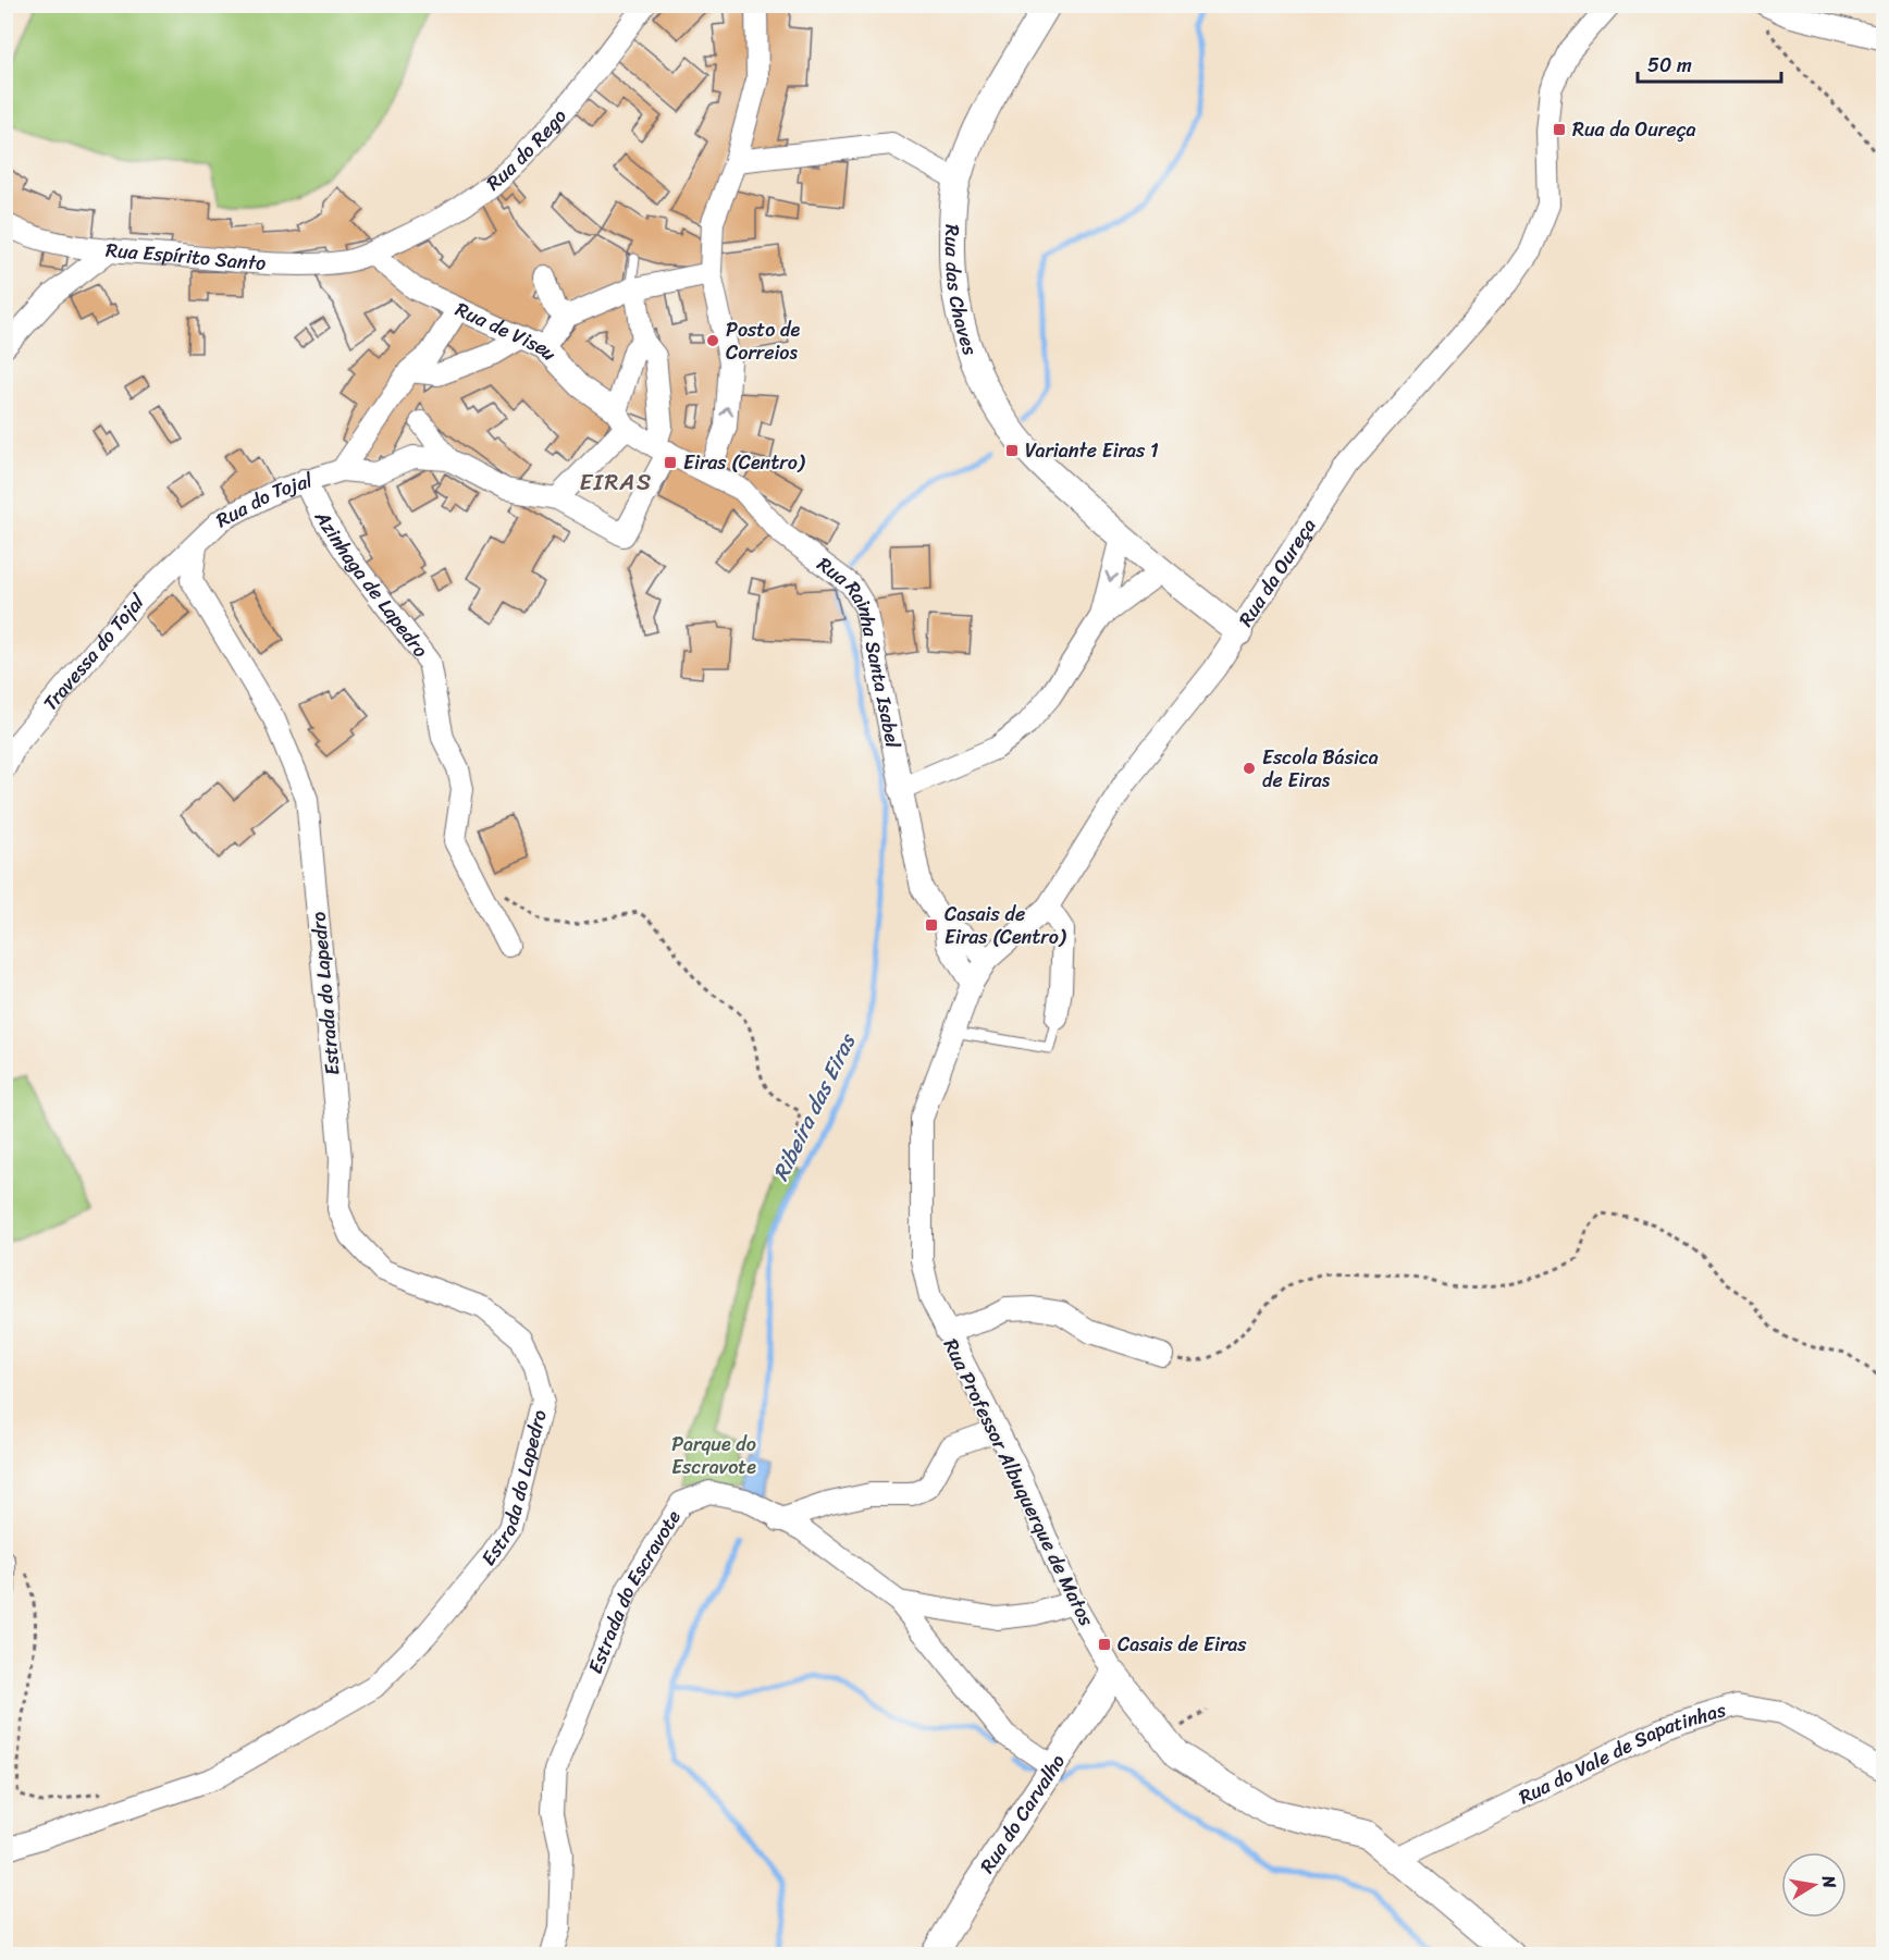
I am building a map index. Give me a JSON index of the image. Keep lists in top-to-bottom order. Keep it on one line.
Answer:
{"streets":{"street":["Rua do Rego","Rua Espírito Santo","Rua das Chaves","Rua de Viseu","Rua do Tojal","Rua da Oureça","Azinhaga de Lapedro","Travessa do Tojal","Rua Rainha Santa Isabel","Estrada do Lapedro","Rua Professor Albuquerque de Matos","Estrada do Escravote","Rua do Vale de Sapatinhas","Rua do Carvalho"]},"crossings":[["Rua do Rego","Rua Espírito Santo"],["Rua do Rego","Rua de Viseu"],["Rua Espírito Santo","Rua de Viseu"],["Rua das Chaves","Rua da Oureça"],["Rua de Viseu","Rua Rainha Santa Isabel"],["Rua do Tojal","Azinhaga de Lapedro"],["Rua do Tojal","Travessa do Tojal"],["Rua do Tojal","Estrada do Lapedro"],["Rua da Oureça","Rua Professor Albuquerque de Matos"],["Travessa do Tojal","Estrada do Lapedro"],["Rua Professor Albuquerque de Matos","Rua do Carvalho"],["Estrada do Escravote","Rua do Carvalho"]],"districts":["EIRAS"],"water":["Ribeira das Eiras"],"parks":["Parque do Escravote"],"places":{"transit":["Rua da Oureça","Variante Eiras 1","Eiras (Centro)","Casais de Eiras (Centro)","Casais de Eiras"],"other":["Posto de Correios","Escola Básica de Eiras"]},"scale_bar":"50 m","north":"right"}
